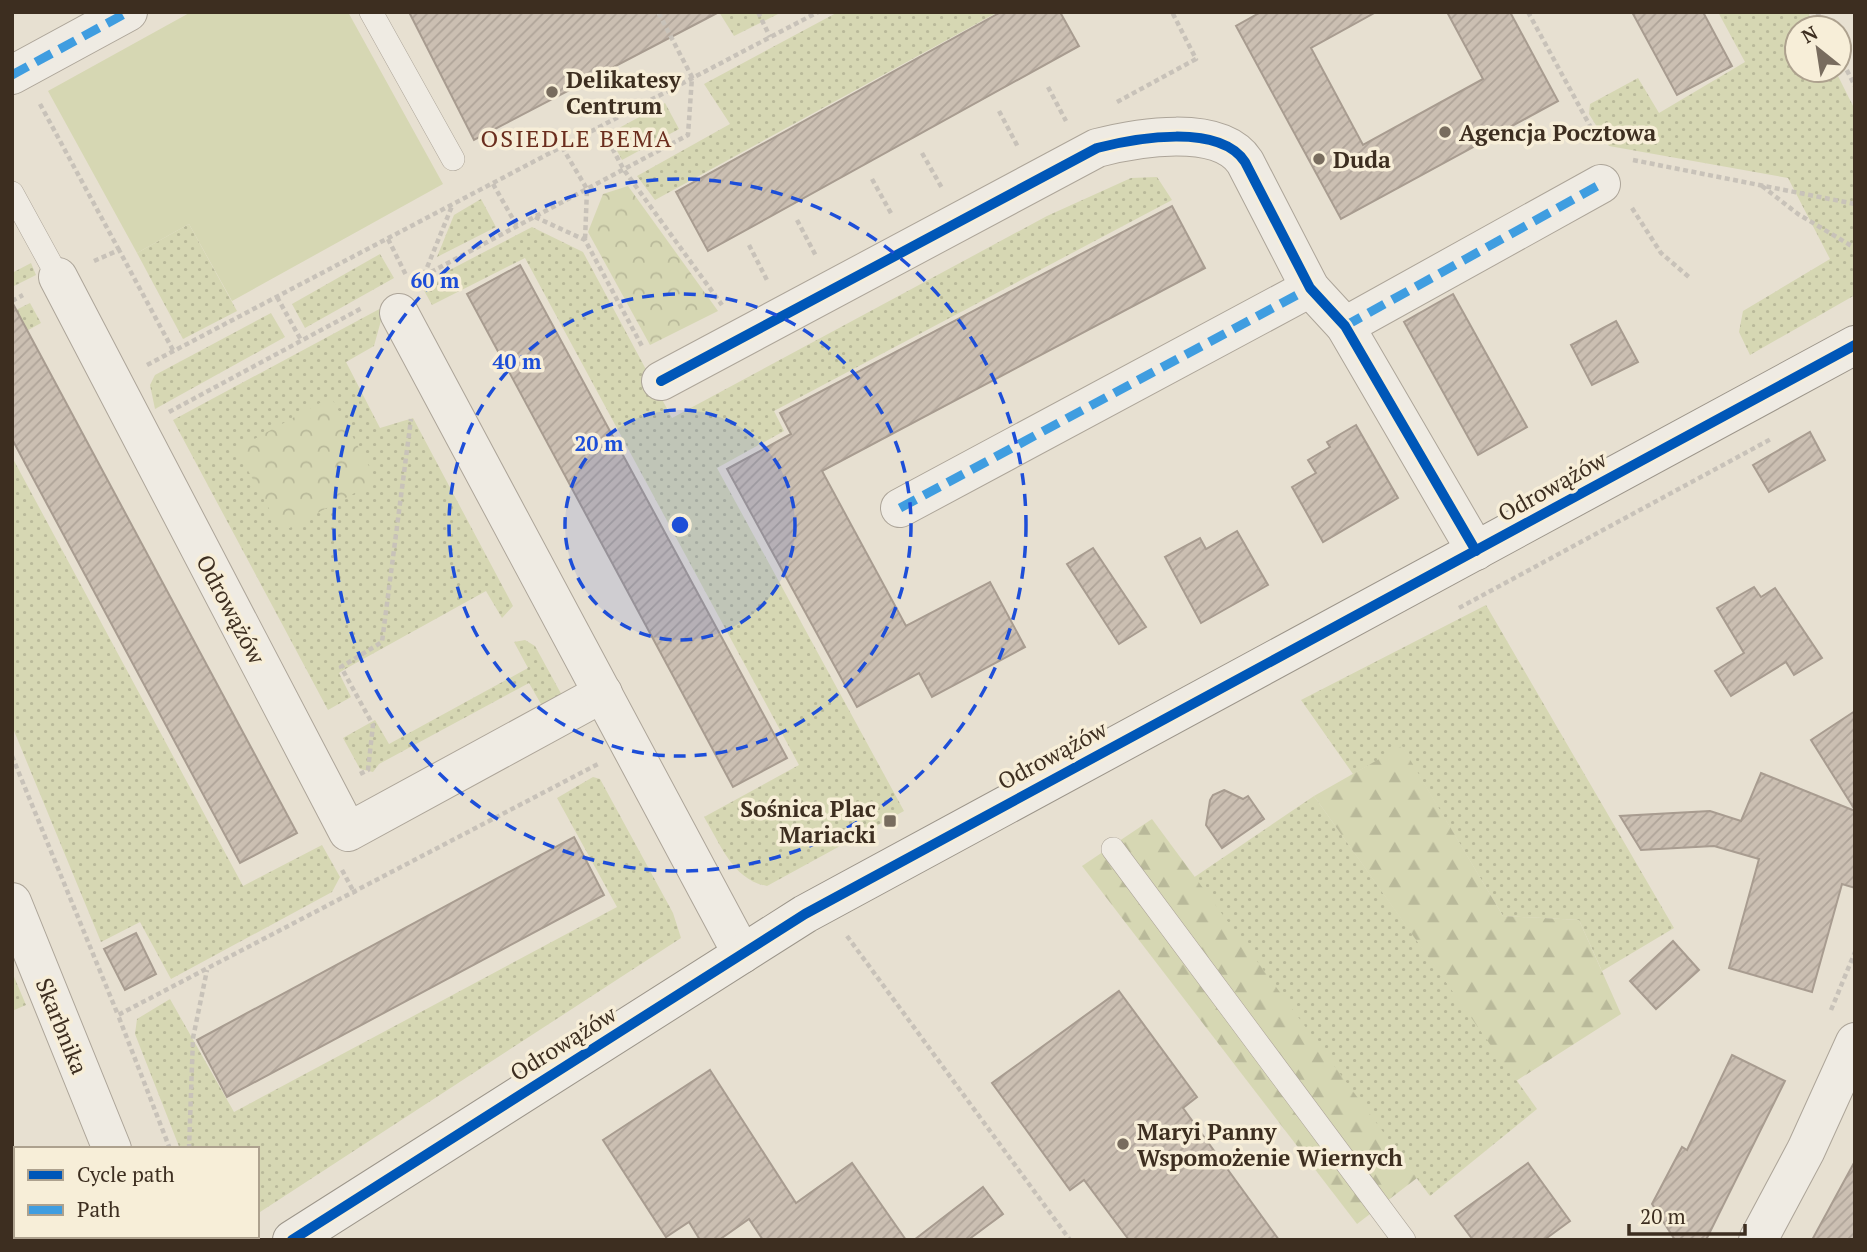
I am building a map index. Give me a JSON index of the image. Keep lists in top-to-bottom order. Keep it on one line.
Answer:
{"streets":{"street":["Odrowążów","Skarbnika"]},"districts":["OSIEDLE BEMA"],"places":{"other":["Delikatesy Centrum","Agencja Pocztowa","Duda","Maryi Panny Wspomożenie Wiernych"],"transit":["Sośnica Plac Mariacki"]},"legend":["Cycle path","Path"],"scale_bar":"20 m","north":"top left","rings":["60 m","40 m","20 m"]}
